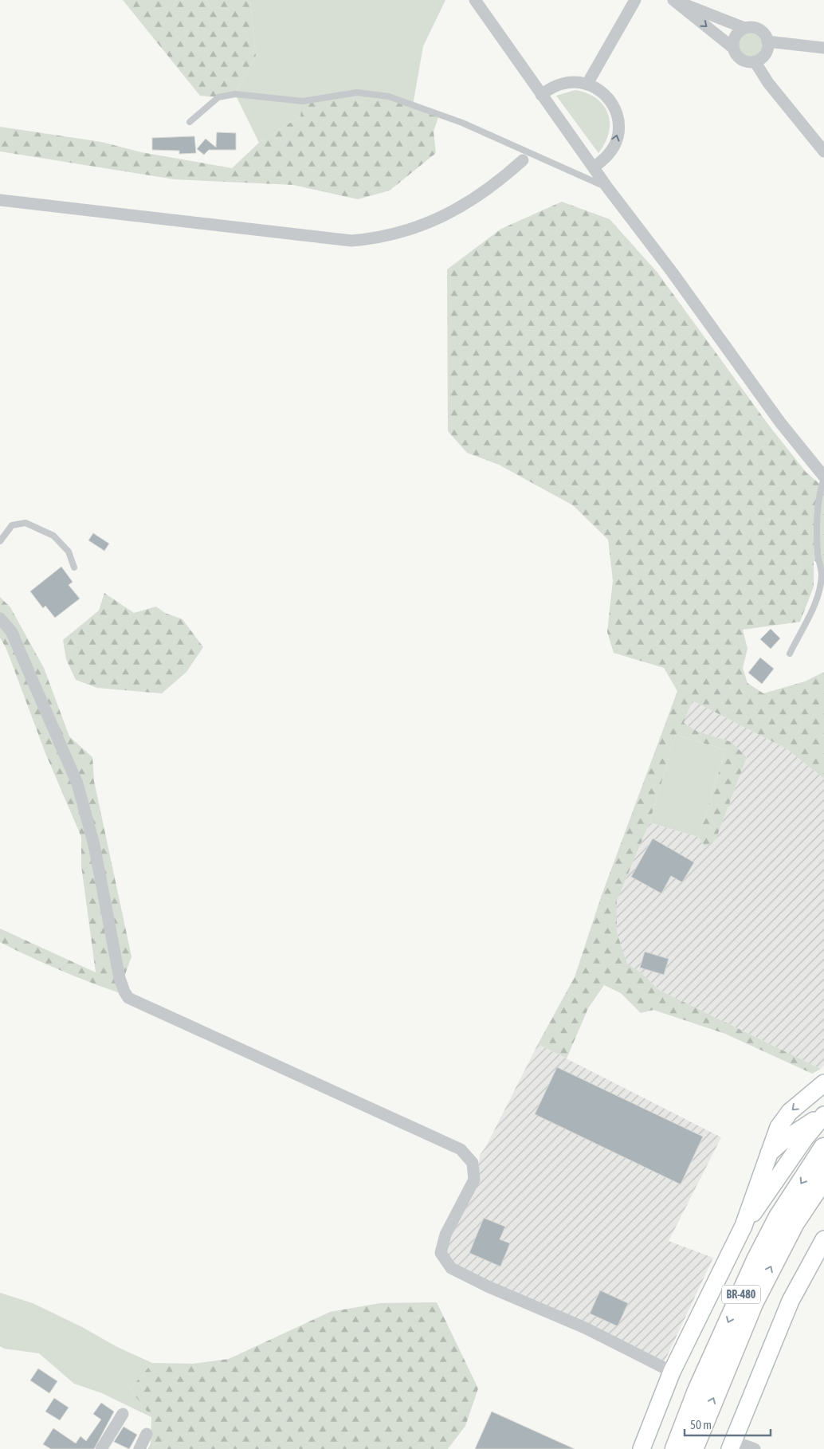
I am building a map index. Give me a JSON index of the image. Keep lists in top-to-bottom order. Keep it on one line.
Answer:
{"streets":{"highway":["BR-480"]},"scale_bar":"50 m"}
